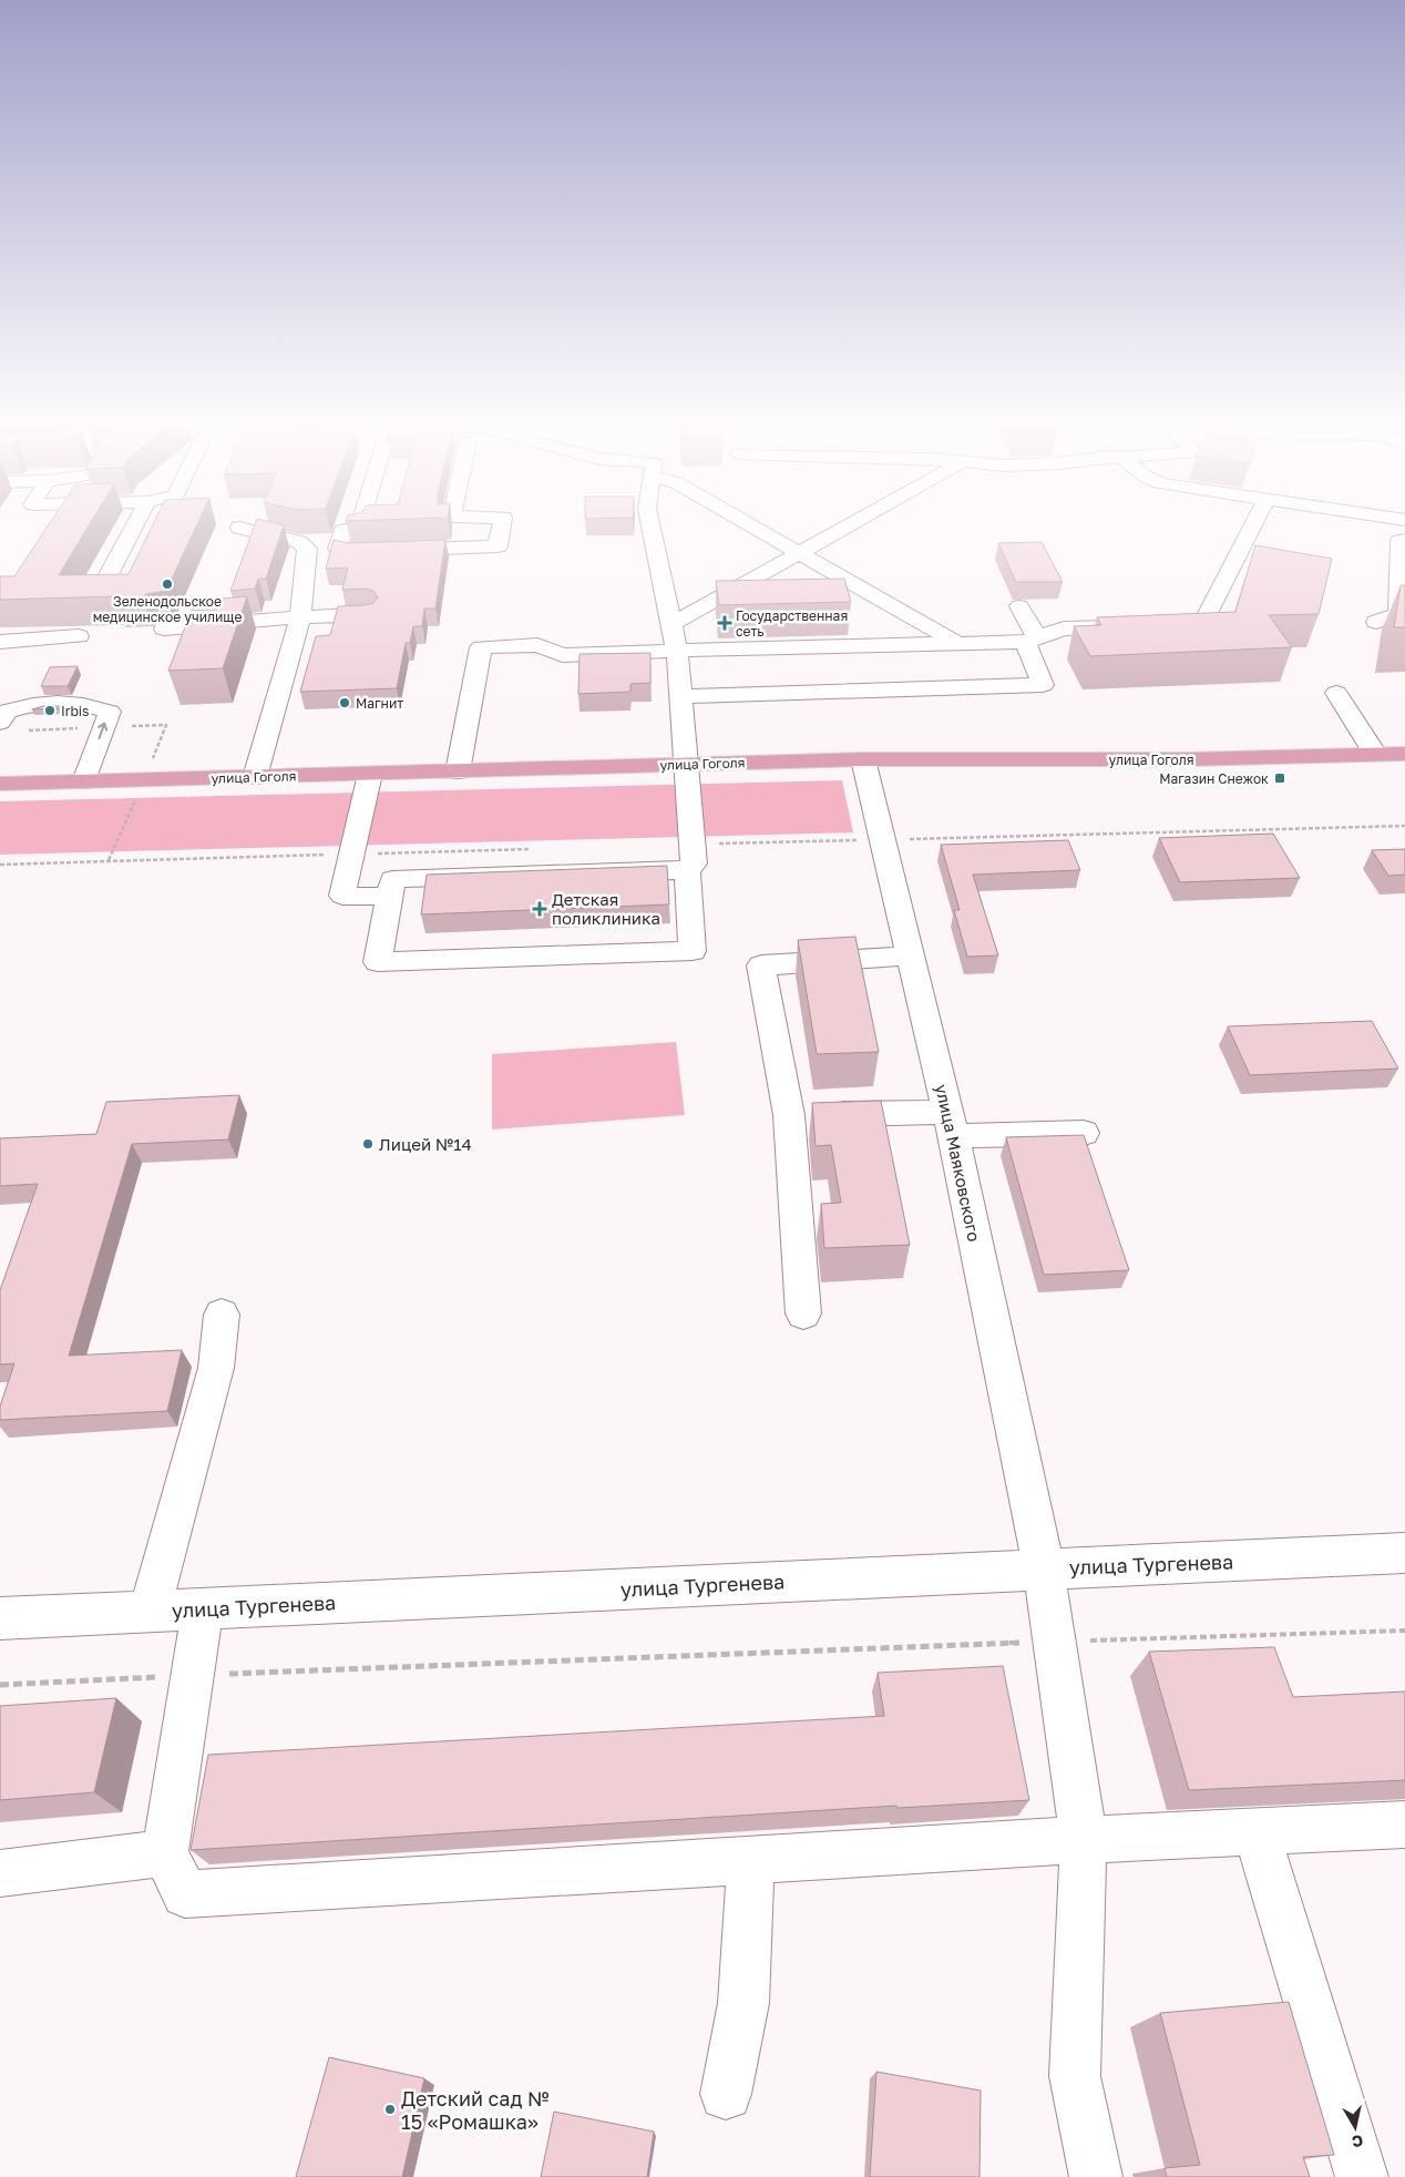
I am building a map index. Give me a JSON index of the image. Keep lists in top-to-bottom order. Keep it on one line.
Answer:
{"streets":{"main road":["улица Гоголя"],"street":["улица Маяковского","улица Тургенева"]},"crossings":[["улица Гоголя","улица Маяковского"],["улица Маяковского","улица Тургенева"]],"places":{"other":["Зеленодольское медицинское училище","Магнит","Irbis","Лицей №14","Детский сад № 15 «Ромашка»"],"health":["Государственная сеть","Детская поликлиника"],"transit":["Магазин Снежок"]},"north":"bottom"}
